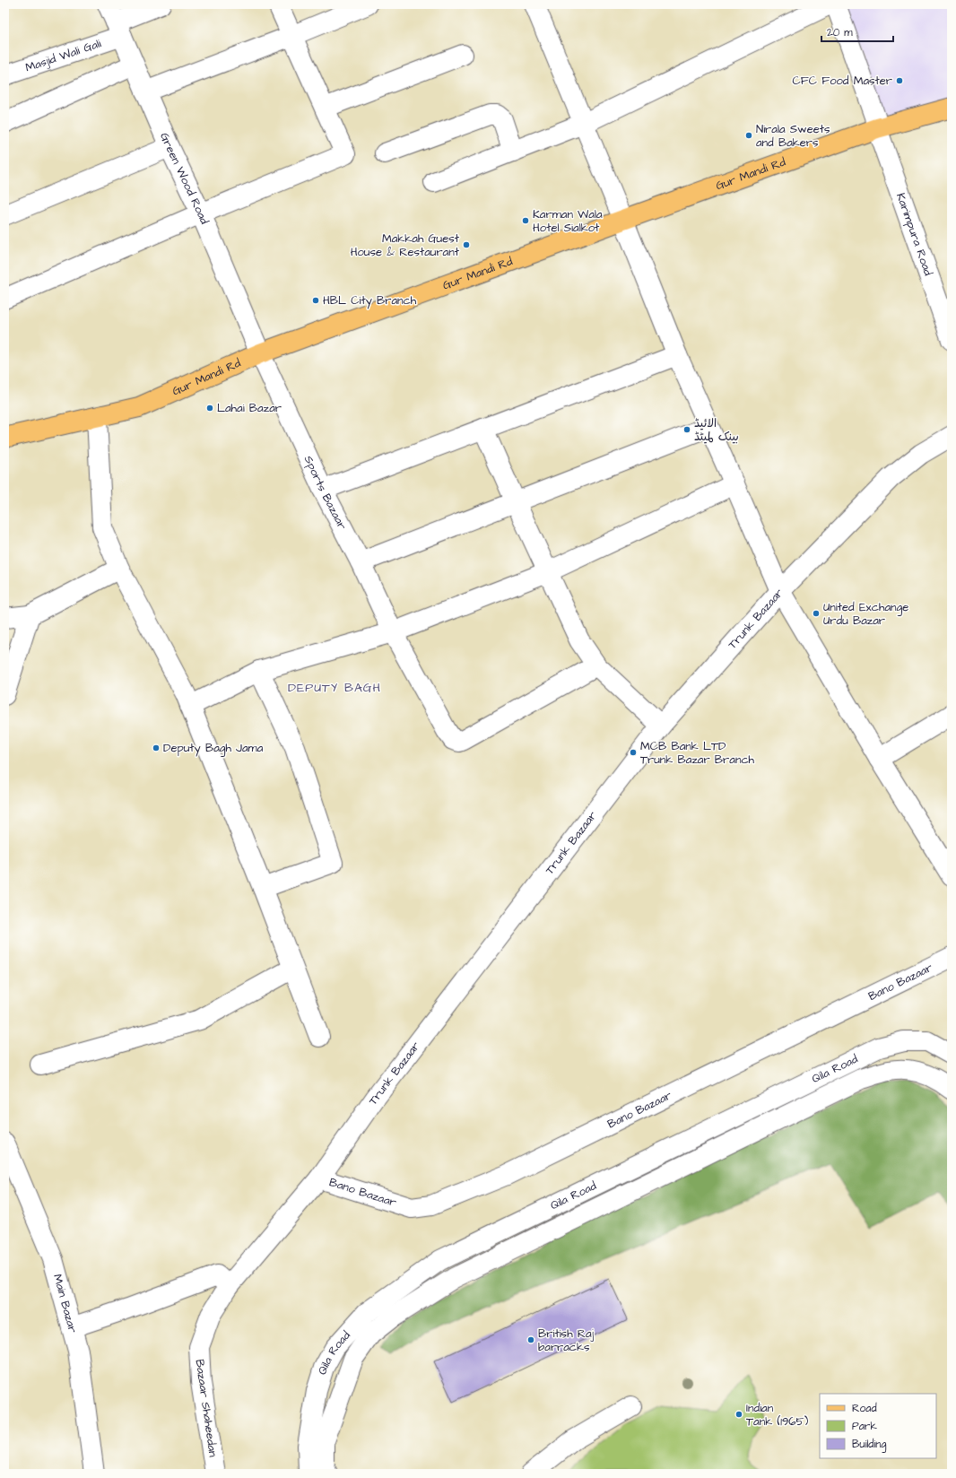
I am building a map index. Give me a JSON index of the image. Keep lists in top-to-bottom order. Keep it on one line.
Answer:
{"streets":{"main road":["Gur Mandi Rd"],"street":["Masjid Wali Gali","Green Wood Road","Karimpura Road","Sports Bazaar","Trunk Bazaar","Bano Bazaar","Qila Road","Main Bazar","Bazaar Shaheedan"]},"crossings":[["Masjid Wali Gali","Green Wood Road"],["Gur Mandi Rd","Green Wood Road"],["Gur Mandi Rd","Karimpura Road"],["Gur Mandi Rd","Sports Bazaar"],["Green Wood Road","Sports Bazaar"],["Trunk Bazaar","Bano Bazaar"],["Trunk Bazaar","Bazaar Shaheedan"]],"districts":["DEPUTY BAGH"],"places":["CFC Food Master","Nirala Sweets and Bakers","Karman Wala Hotel Sialkot","Makkah Guest House & Restaurant","HBL City Branch","Lahai Bazar","الائیڈ بینک لمیٹڈ","United Exchange Urdu Bazar","Deputy Bagh Jama","MCB Bank LTD Trunk Bazar Branch","British Raj barracks","Indian Tank (1965)"],"legend":["Road","Park","Building"],"scale_bar":"20 m"}
